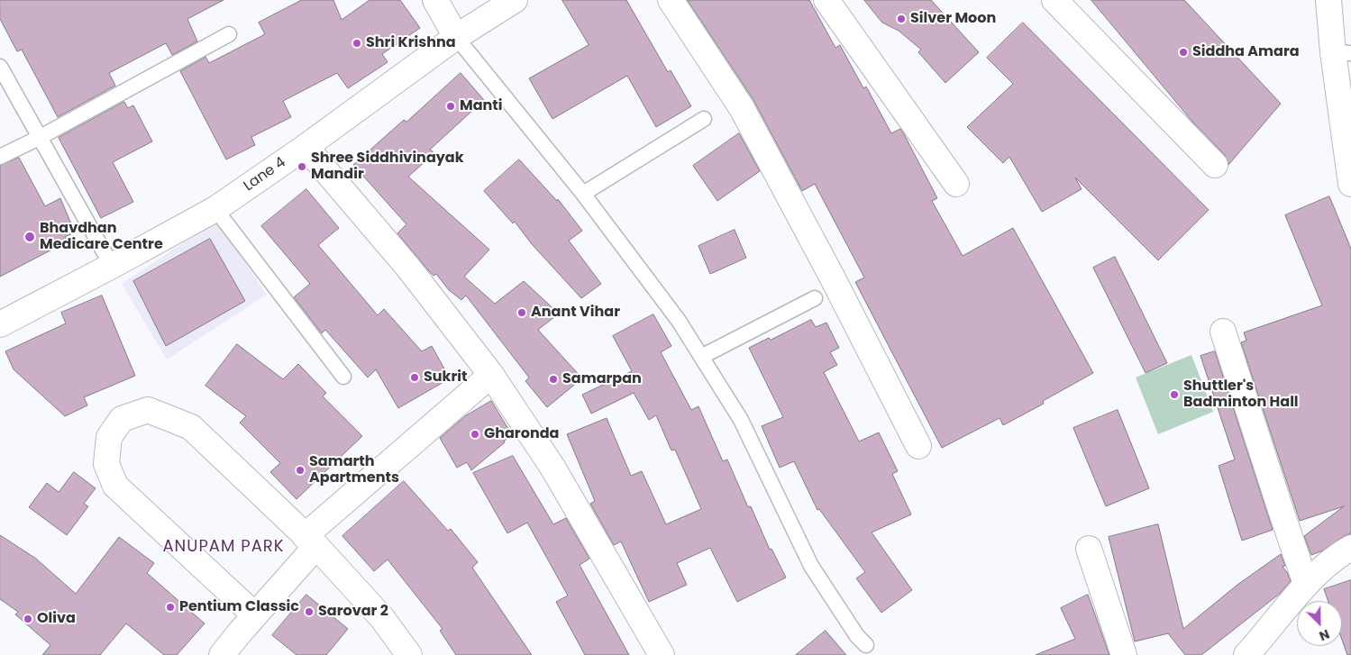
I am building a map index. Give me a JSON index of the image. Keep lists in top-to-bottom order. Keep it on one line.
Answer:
{"streets":{"street":["Lane 4"]},"districts":["ANUPAM PARK"],"places":["Silver Moon","Shri Krishna","Siddha Amara","Manti","Shree Siddhivinayak Mandir","Bhavdhan Medicare Centre","Anant Vihar","Sukrit","Samarpan","Shuttler's Badminton Hall","Gharonda","Samarth Apartments","Pentium Classic","Sarovar 2","Oliva"],"north":"bottom right"}
